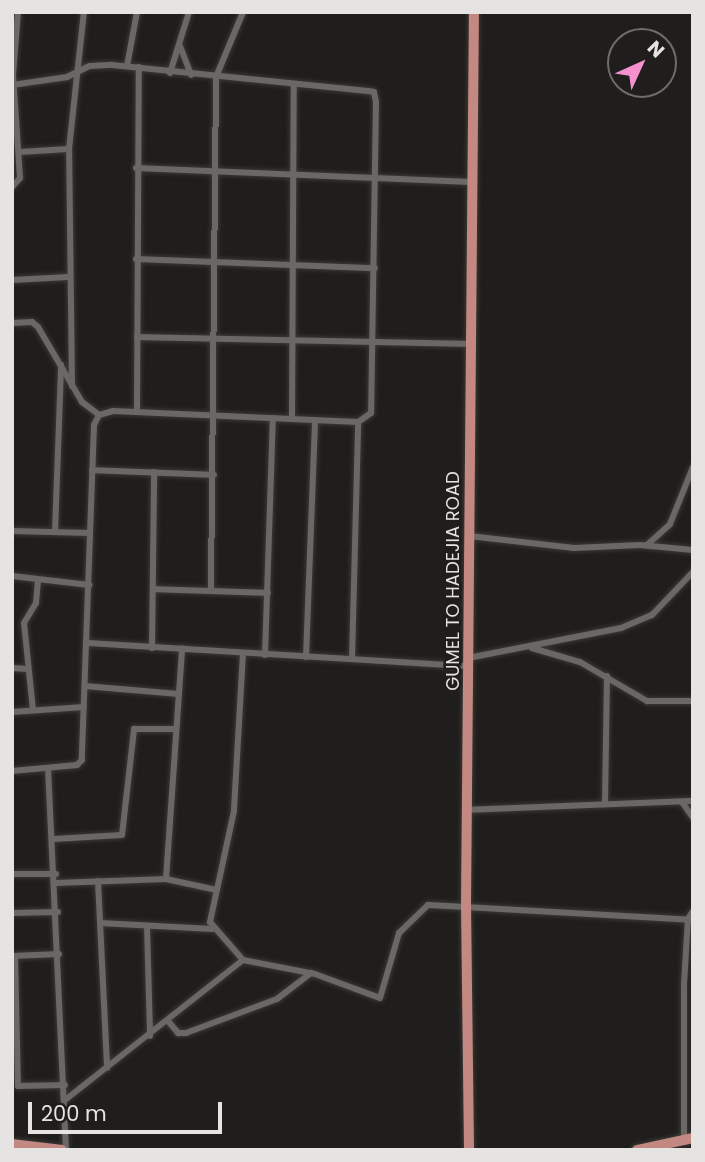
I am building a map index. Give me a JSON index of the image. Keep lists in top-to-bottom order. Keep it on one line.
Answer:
{"streets":{"main road":["GUMEL TO HADEJIA ROAD"]},"scale_bar":"200 m","north":"top right"}
